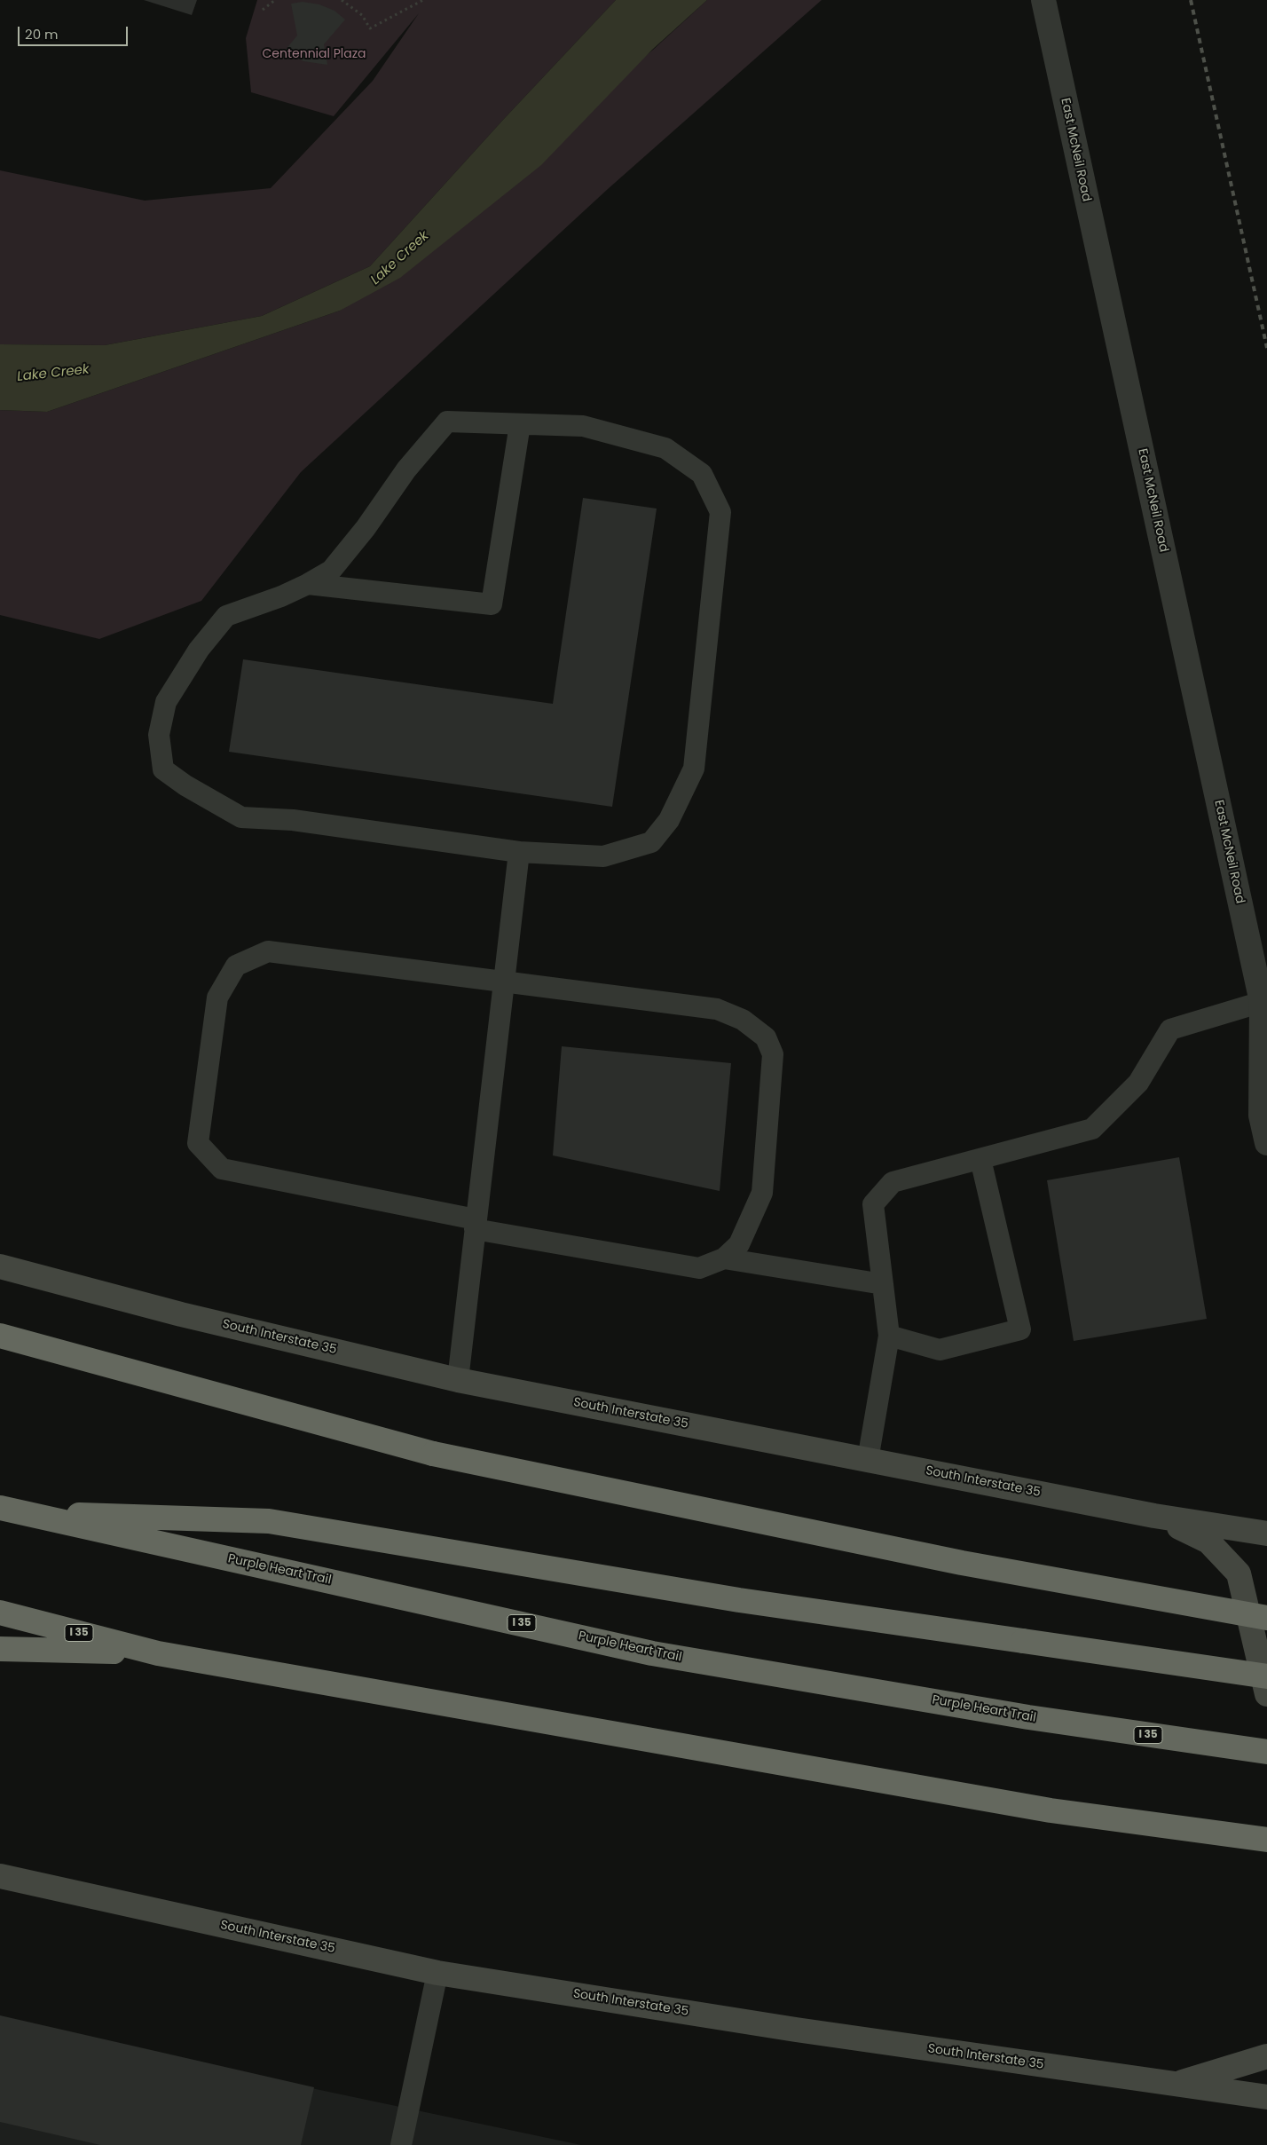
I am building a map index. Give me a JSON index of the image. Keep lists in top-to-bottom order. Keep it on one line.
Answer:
{"streets":{"highway":["Purple Heart Trail","I 35"],"main road":["South Interstate 35"],"street":["East McNeil Road"]},"water":["Lake Creek"],"parks":["Centennial Plaza"],"scale_bar":"20 m"}
